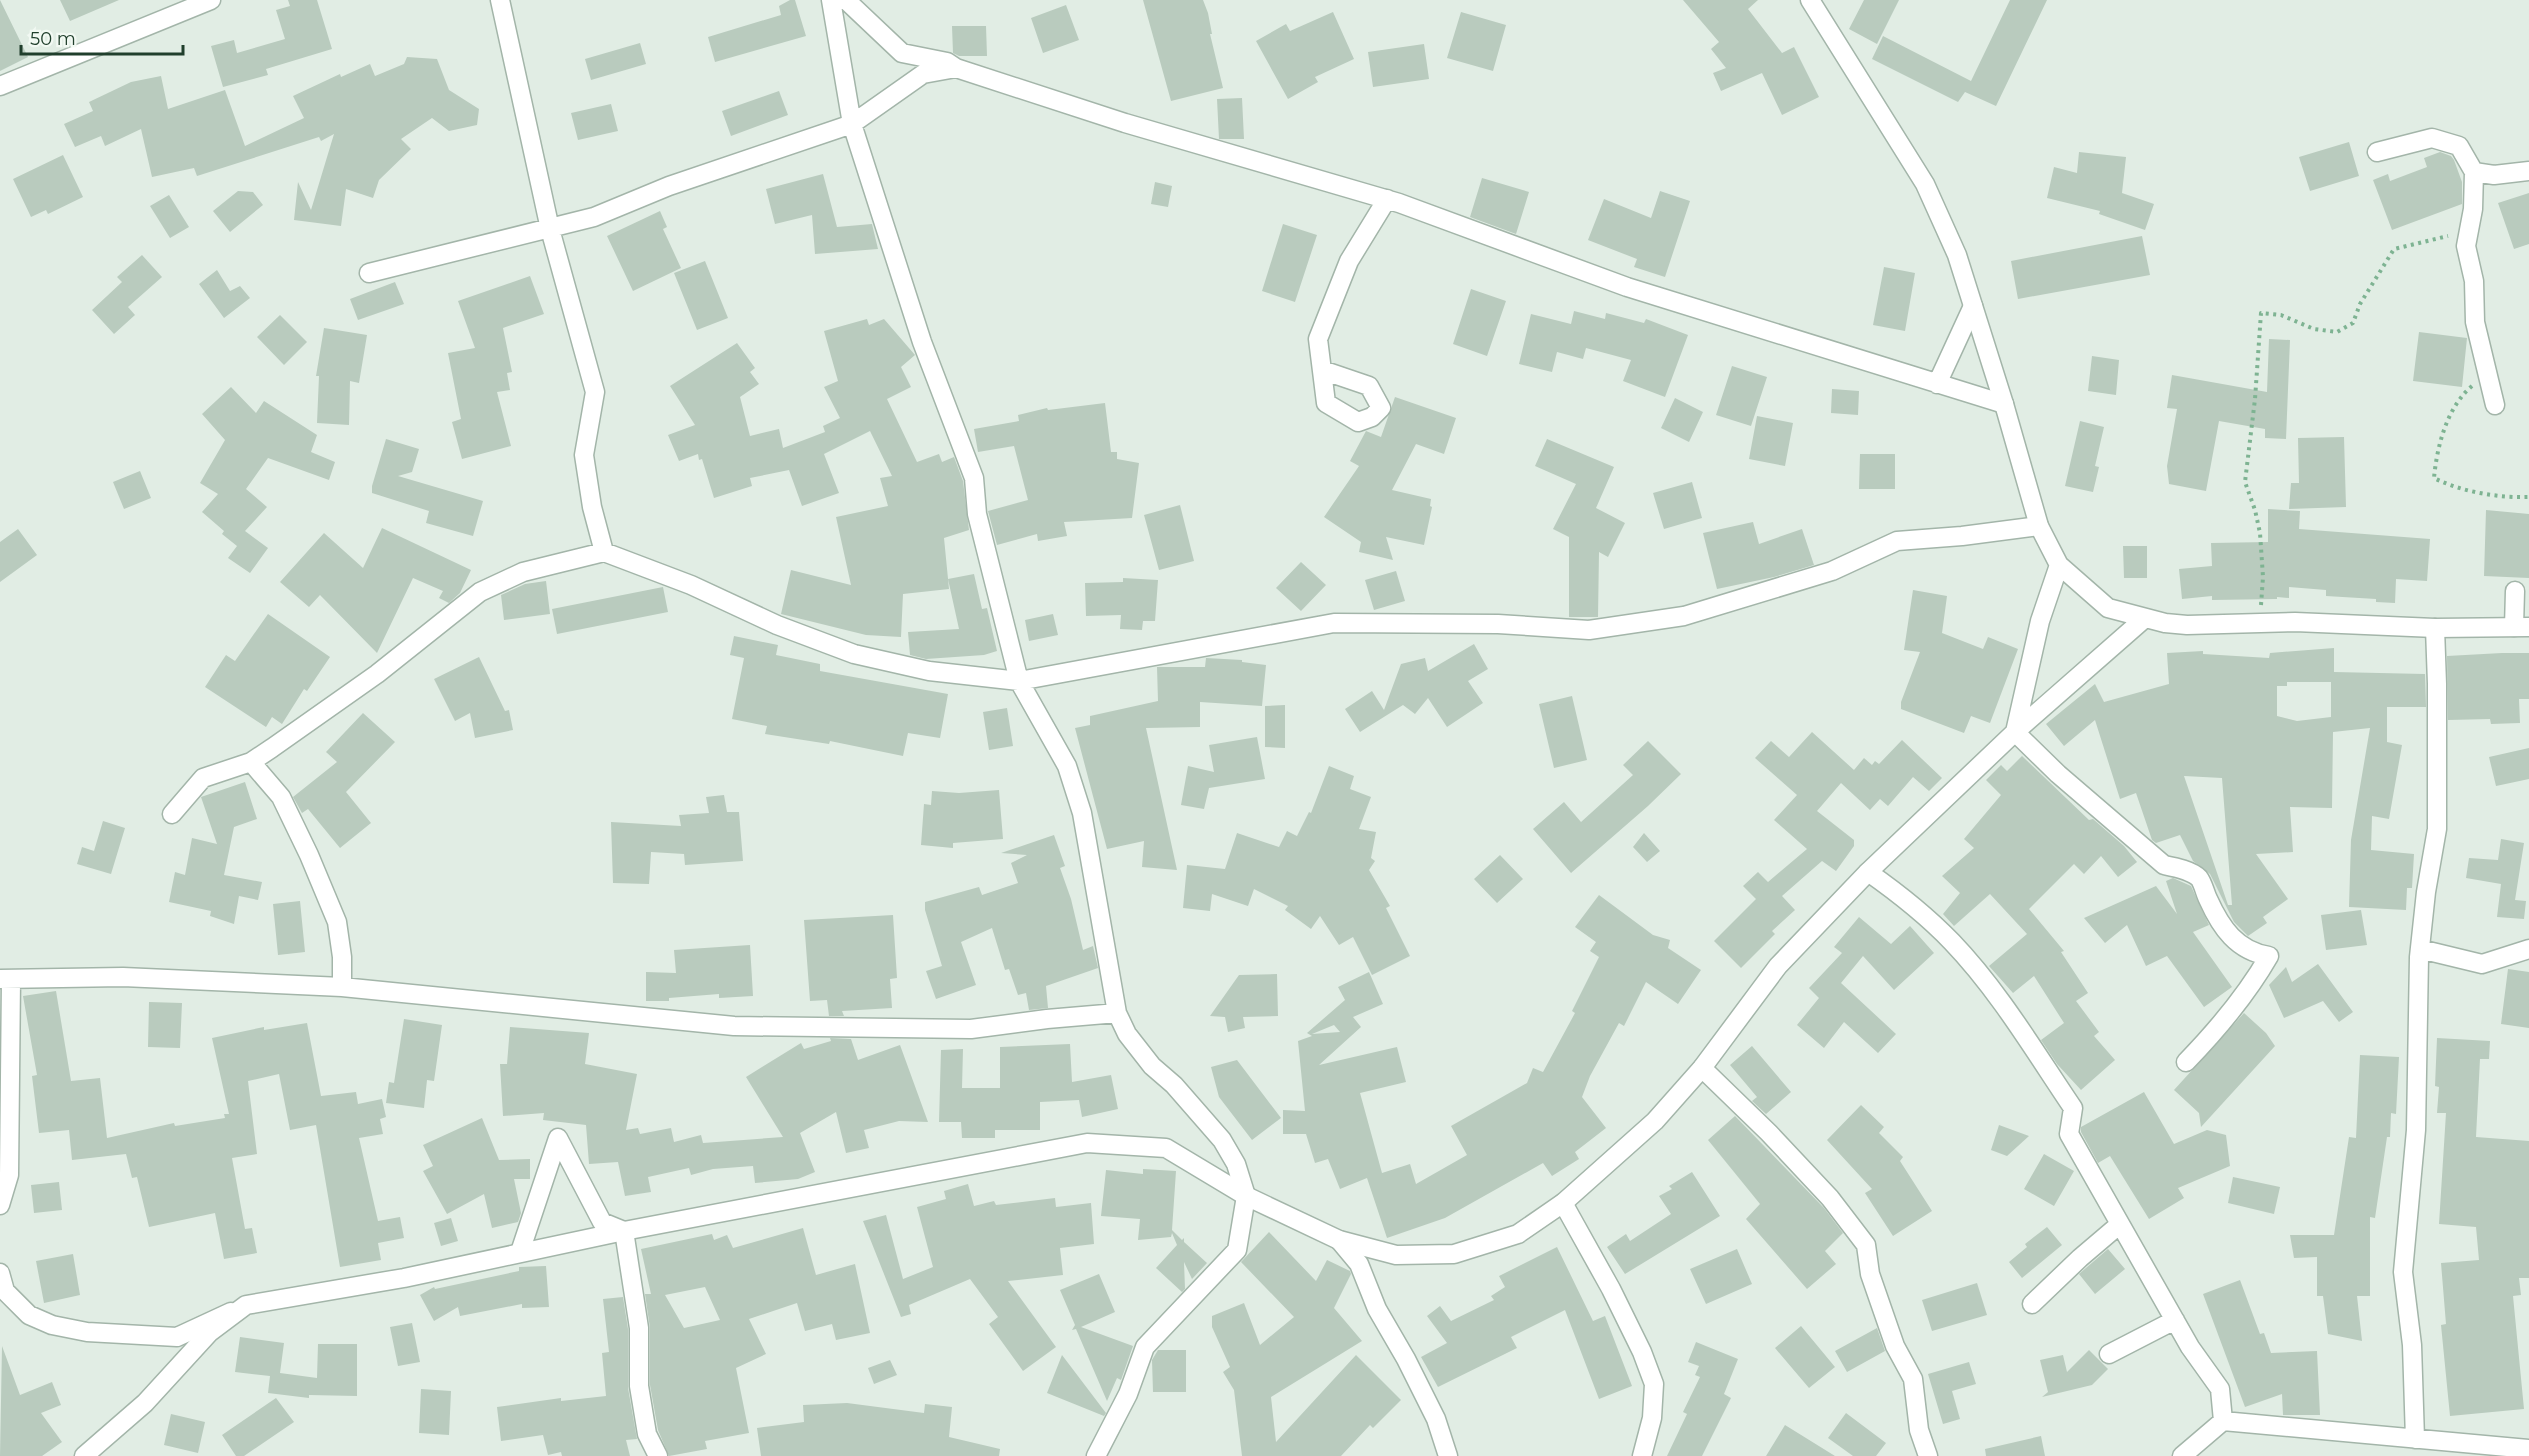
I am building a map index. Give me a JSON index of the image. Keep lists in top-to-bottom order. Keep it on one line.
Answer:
{"scale_bar":"50 m"}
